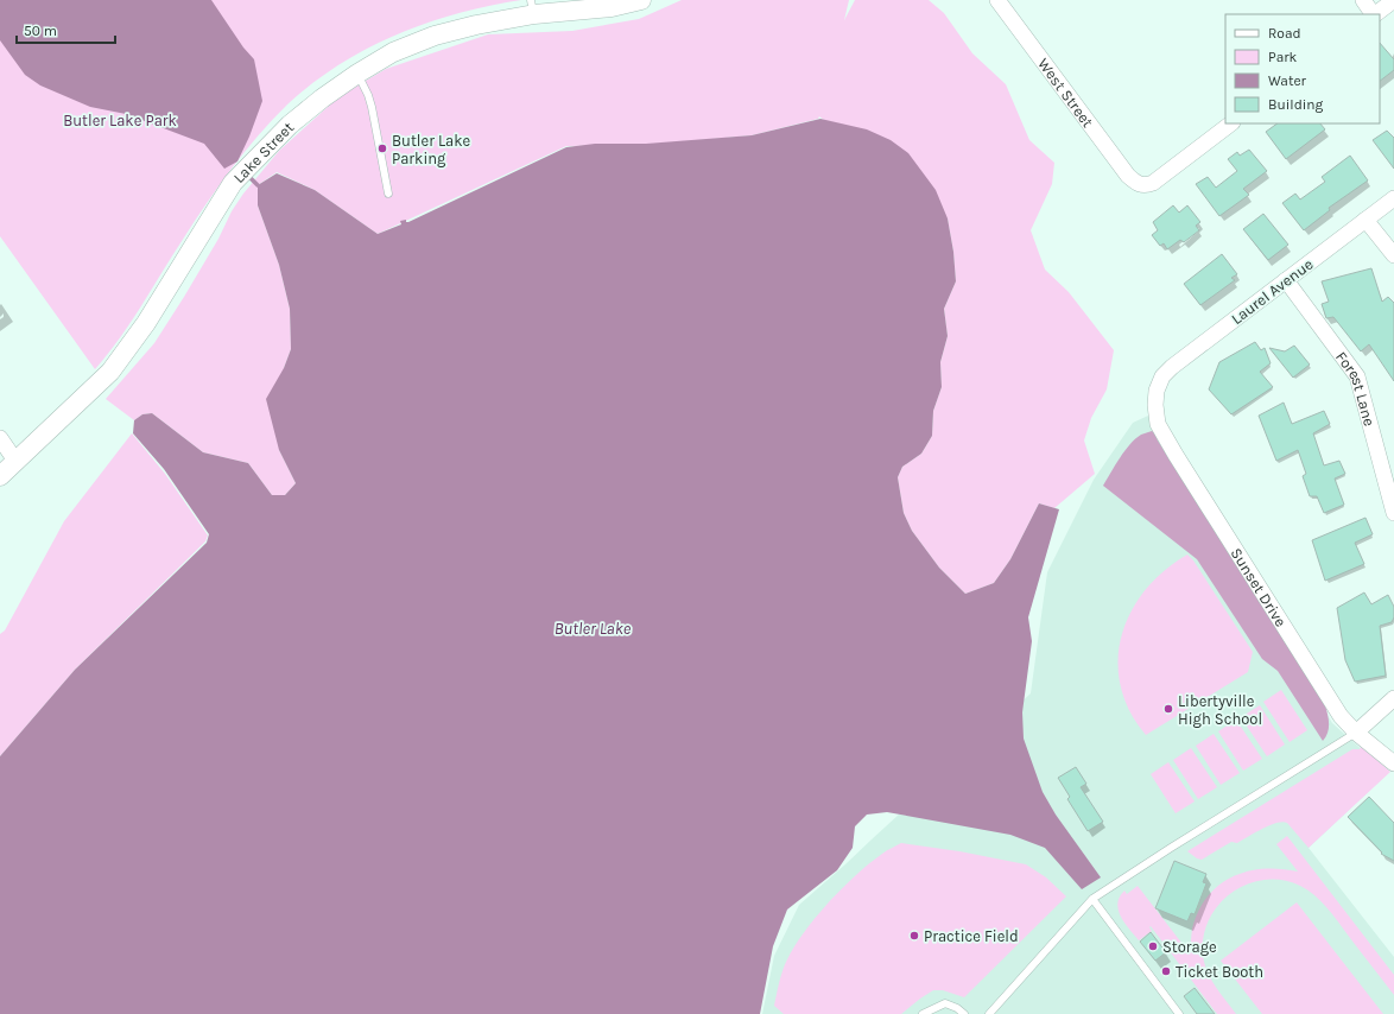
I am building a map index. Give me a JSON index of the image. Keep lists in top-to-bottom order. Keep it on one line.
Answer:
{"streets":{"street":["West Street","Lake Street","Laurel Avenue","Forest Lane","Sunset Drive"]},"crossings":[["Laurel Avenue","Forest Lane"],["Laurel Avenue","Sunset Drive"]],"water":["Butler Lake"],"parks":["Butler Lake Park"],"places":["Butler Lake Parking","Libertyville High School","Practice Field","Storage","Ticket Booth"],"legend":["Road","Park","Water","Building"],"scale_bar":"50 m"}
